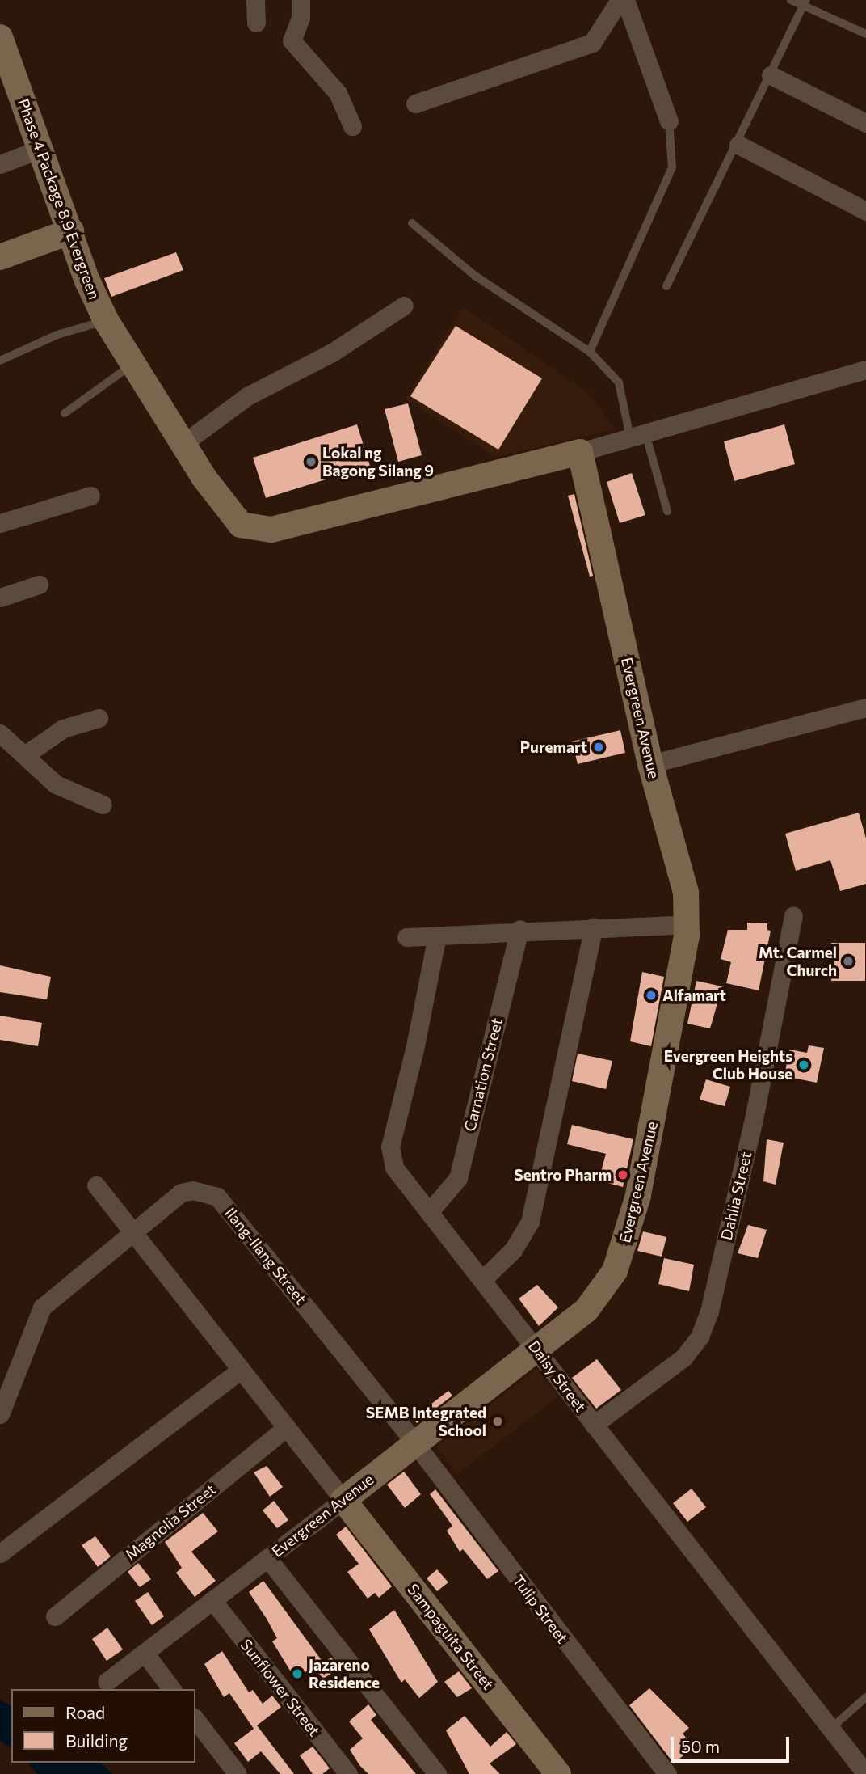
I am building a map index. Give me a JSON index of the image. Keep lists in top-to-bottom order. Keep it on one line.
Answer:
{"streets":{"street":["Phase 4 Package 8,9 Evergreen","Evergreen Avenue","Carnation Street","Dahlia Street","Ilang-Ilang Street","Daisy Street","Magnolia Street","Tulip Street","Sampaguita Street","Sunflower Street"]},"crossings":[["Phase 4 Package 8,9 Evergreen","Evergreen Avenue"],["Evergreen Avenue","Ilang-Ilang Street"],["Evergreen Avenue","Daisy Street"],["Evergreen Avenue","Tulip Street"],["Evergreen Avenue","Sampaguita Street"],["Evergreen Avenue","Sunflower Street"],["Carnation Street","Daisy Street"],["Dahlia Street","Daisy Street"],["Ilang-Ilang Street","Tulip Street"]],"places":["Lokal ng Bagong Silang 9","Puremart","Mt. Carmel Church","Alfamart","Evergreen Heights Club House","Sentro Pharm","SEMB Integrated School","Jazareno Residence"],"legend":["Road","Building"],"scale_bar":"50 m"}
